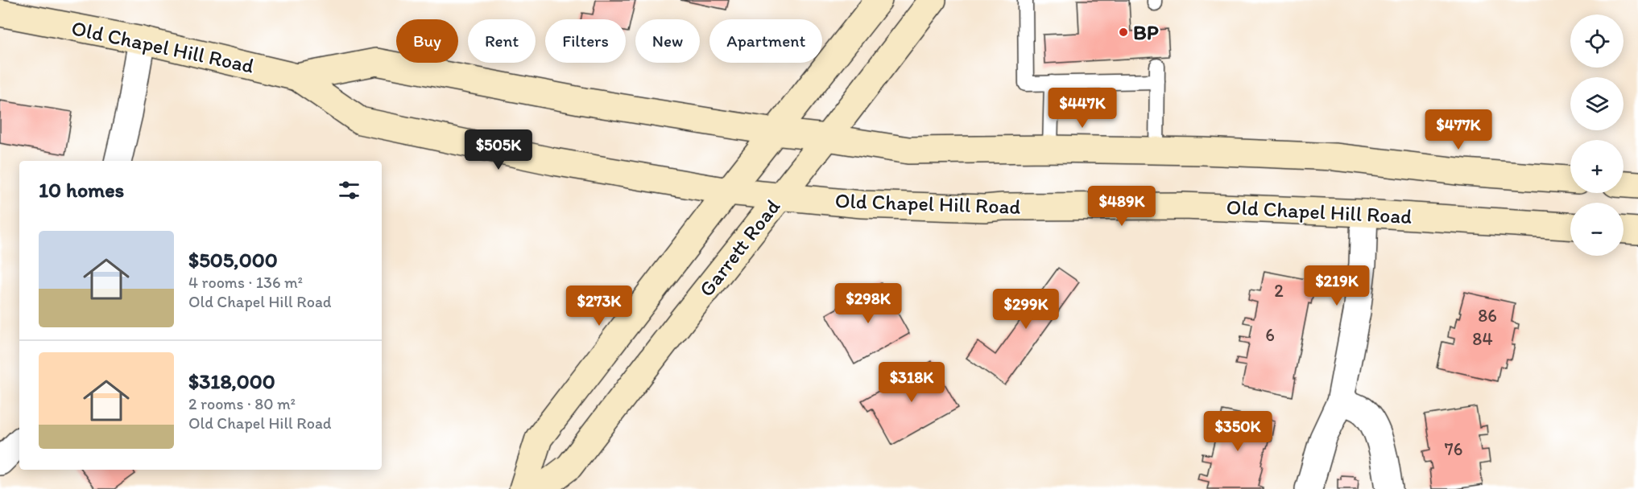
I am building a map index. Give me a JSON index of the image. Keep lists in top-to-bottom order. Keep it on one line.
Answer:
{"streets":{"main road":["Old Chapel Hill Road","Garrett Road"]},"crossings":[["Old Chapel Hill Road","Garrett Road"]],"places":["BP"],"house_numbers":["2","86","6","84","76"],"page":{"map_buttons":["+","−"],"chip":["Buy","Rent","Filters","New","Apartment"],"price":["$447K","$477K","$505K","$489K","$219K","$298K","$273K","$299K","$318K","$350K"],"heading":"10 homes","list":[{"name":"$505,000","note":"4 rooms · 136 m² · Old Chapel Hill Road"},{"name":"$318,000","note":"2 rooms · 80 m² · Old Chapel Hill Road"}]}}
